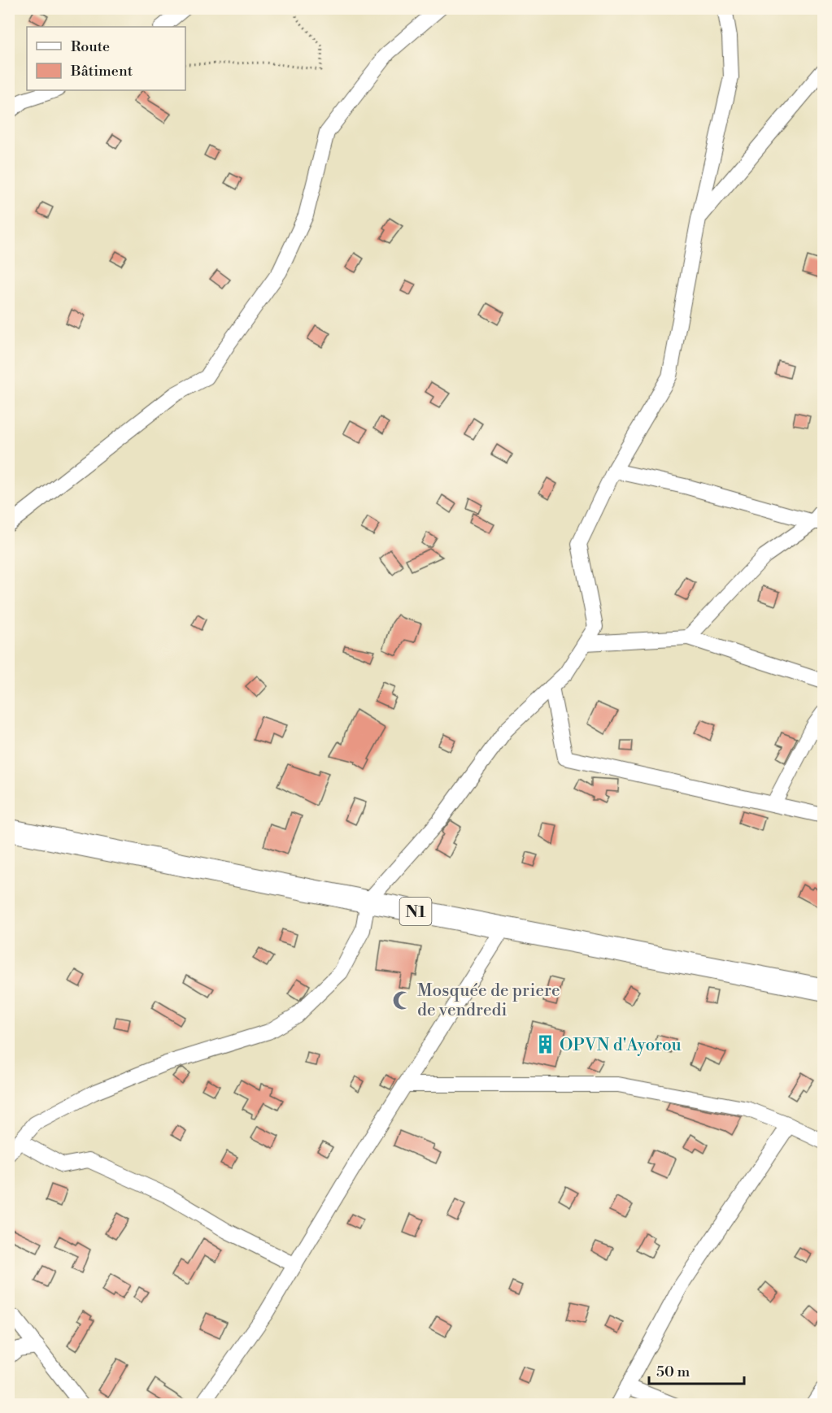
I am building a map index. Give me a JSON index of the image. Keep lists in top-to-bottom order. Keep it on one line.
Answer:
{"streets":{"main road":["N1"]},"places":{"mosque":["Mosquée de priere de vendredi"],"building":["OPVN d'Ayorou"]},"legend":["Route","Bâtiment"],"scale_bar":"50 m"}
